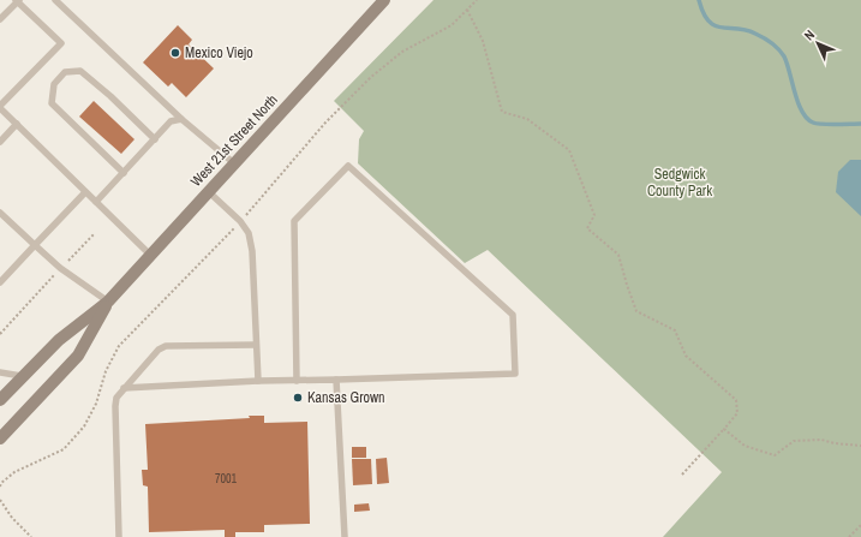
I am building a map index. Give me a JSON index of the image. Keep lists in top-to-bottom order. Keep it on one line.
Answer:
{"streets":{"main road":["West 21st Street North"]},"parks":["Sedgwick County Park"],"places":["Mexico Viejo","Kansas Grown"],"house_numbers":["7001"],"north":"top left"}
